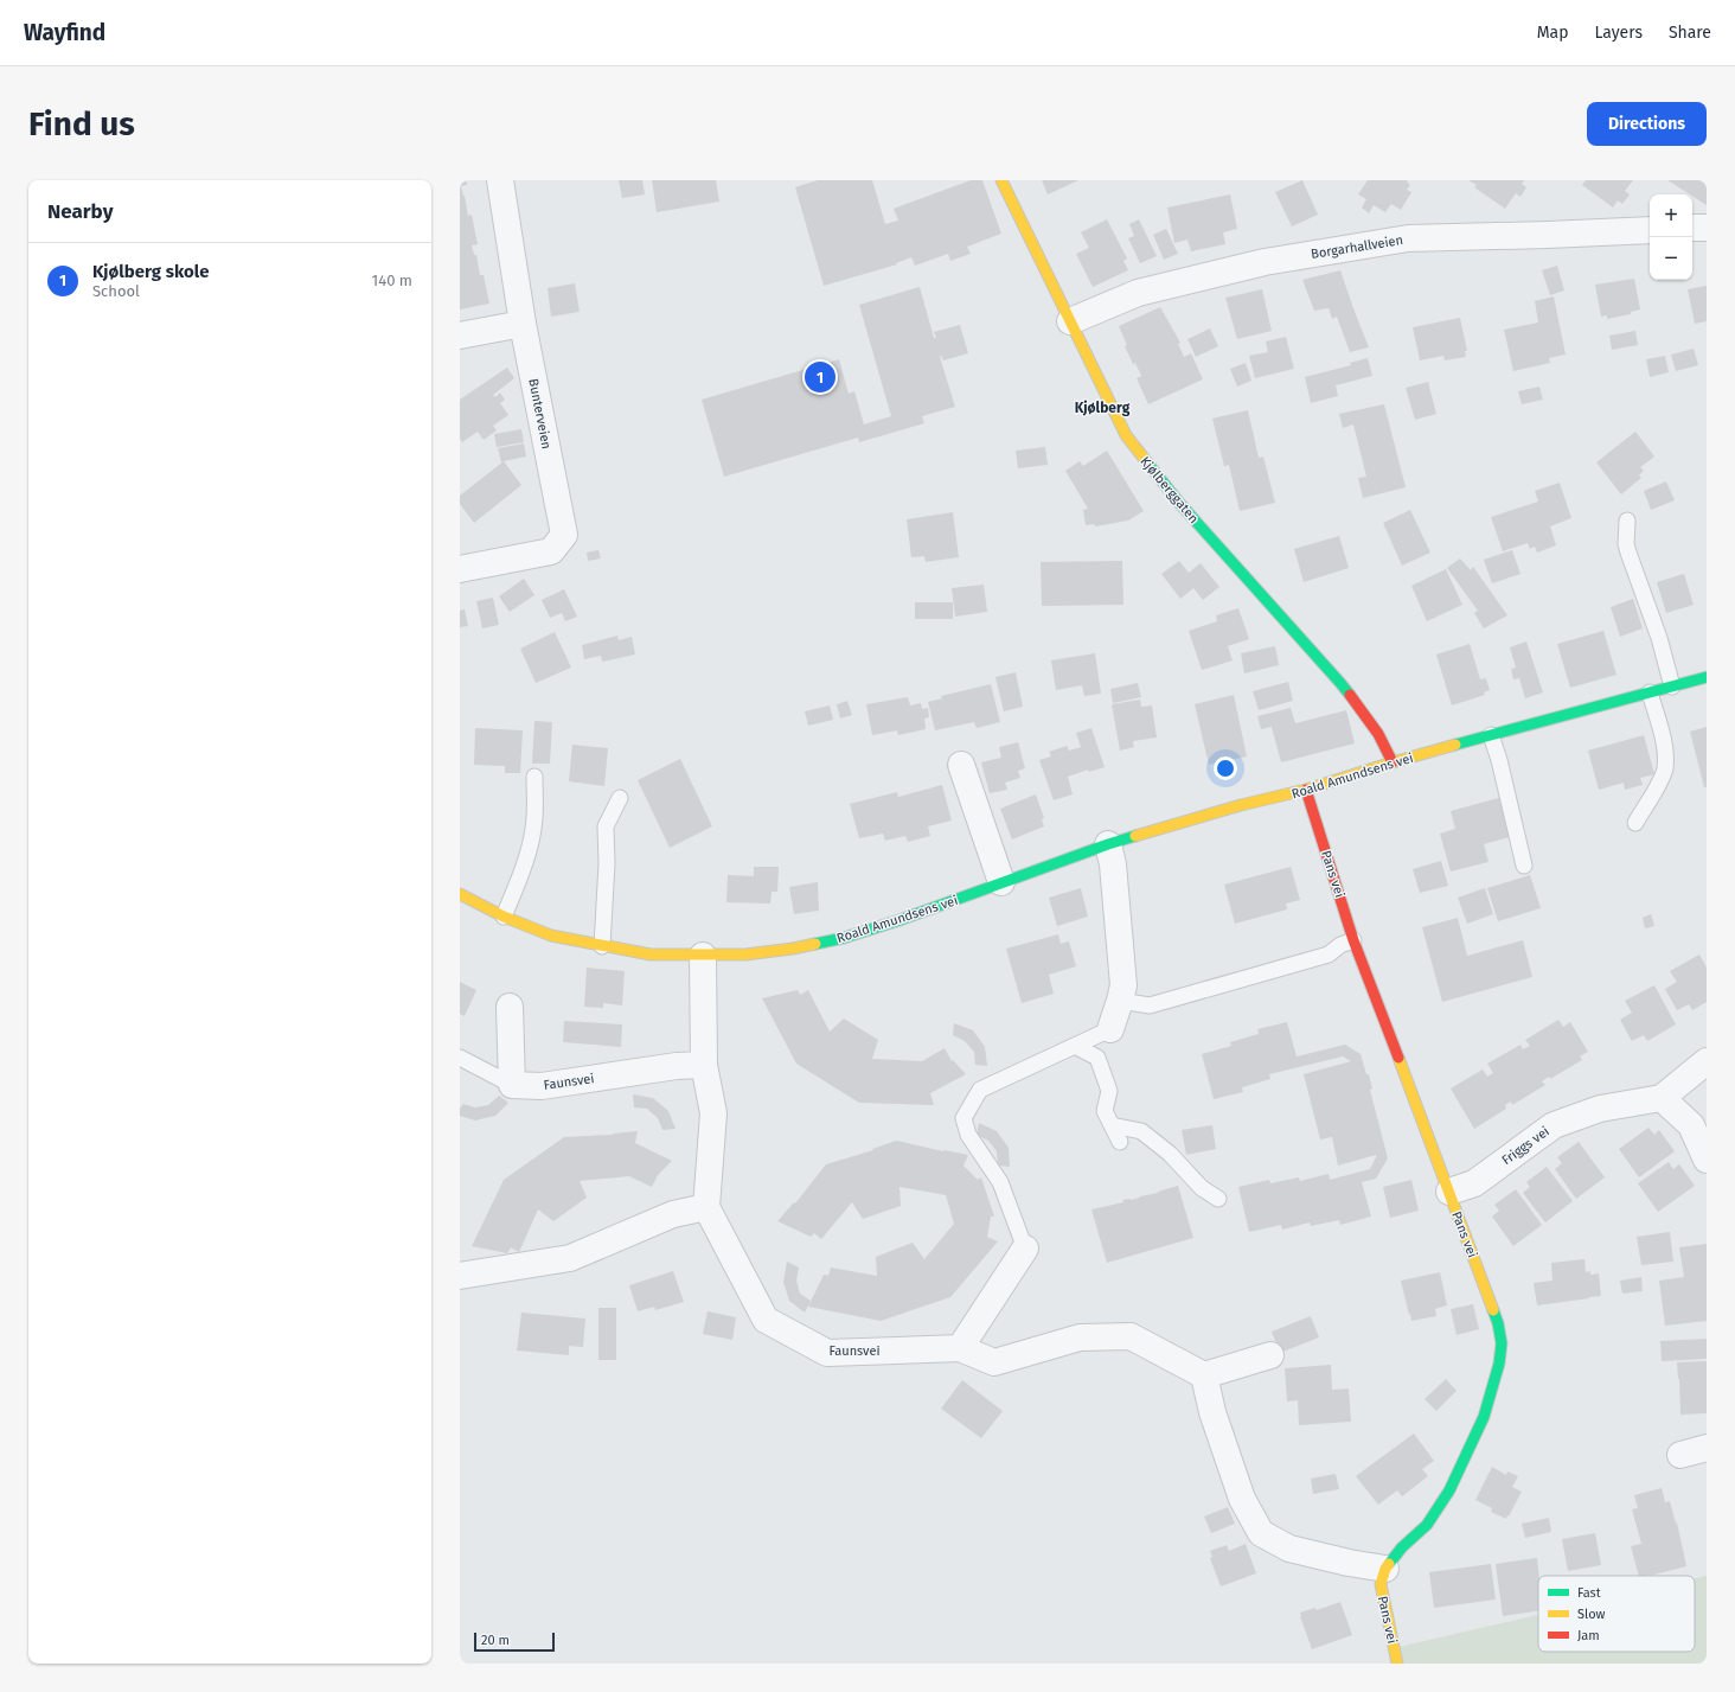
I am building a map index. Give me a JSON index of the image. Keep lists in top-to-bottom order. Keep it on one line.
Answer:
{"streets":{"street":["Borgarhallveien","Bunterveien","Kjølberggaten","Roald Amundsens vei","Pans vei","Faunsvei","Friggs vei"]},"crossings":[["Borgarhallveien","Kjølberggaten"],["Kjølberggaten","Roald Amundsens vei"],["Roald Amundsens vei","Pans vei"],["Pans vei","Friggs vei"]],"districts":["Kjølberg"],"legend":["Fast","Slow","Jam"],"scale_bar":"20 m","page":{"header":"Wayfind","nav":["Map","Layers","Share"],"buttons":"Directions","title":"Find us","heading":"Nearby","map_buttons":["+","−"],"list":[{"mark":"1","name":"Kjølberg skole","note":"School","value":"140 m"}],"pins":"1","scale":"20 m"}}
